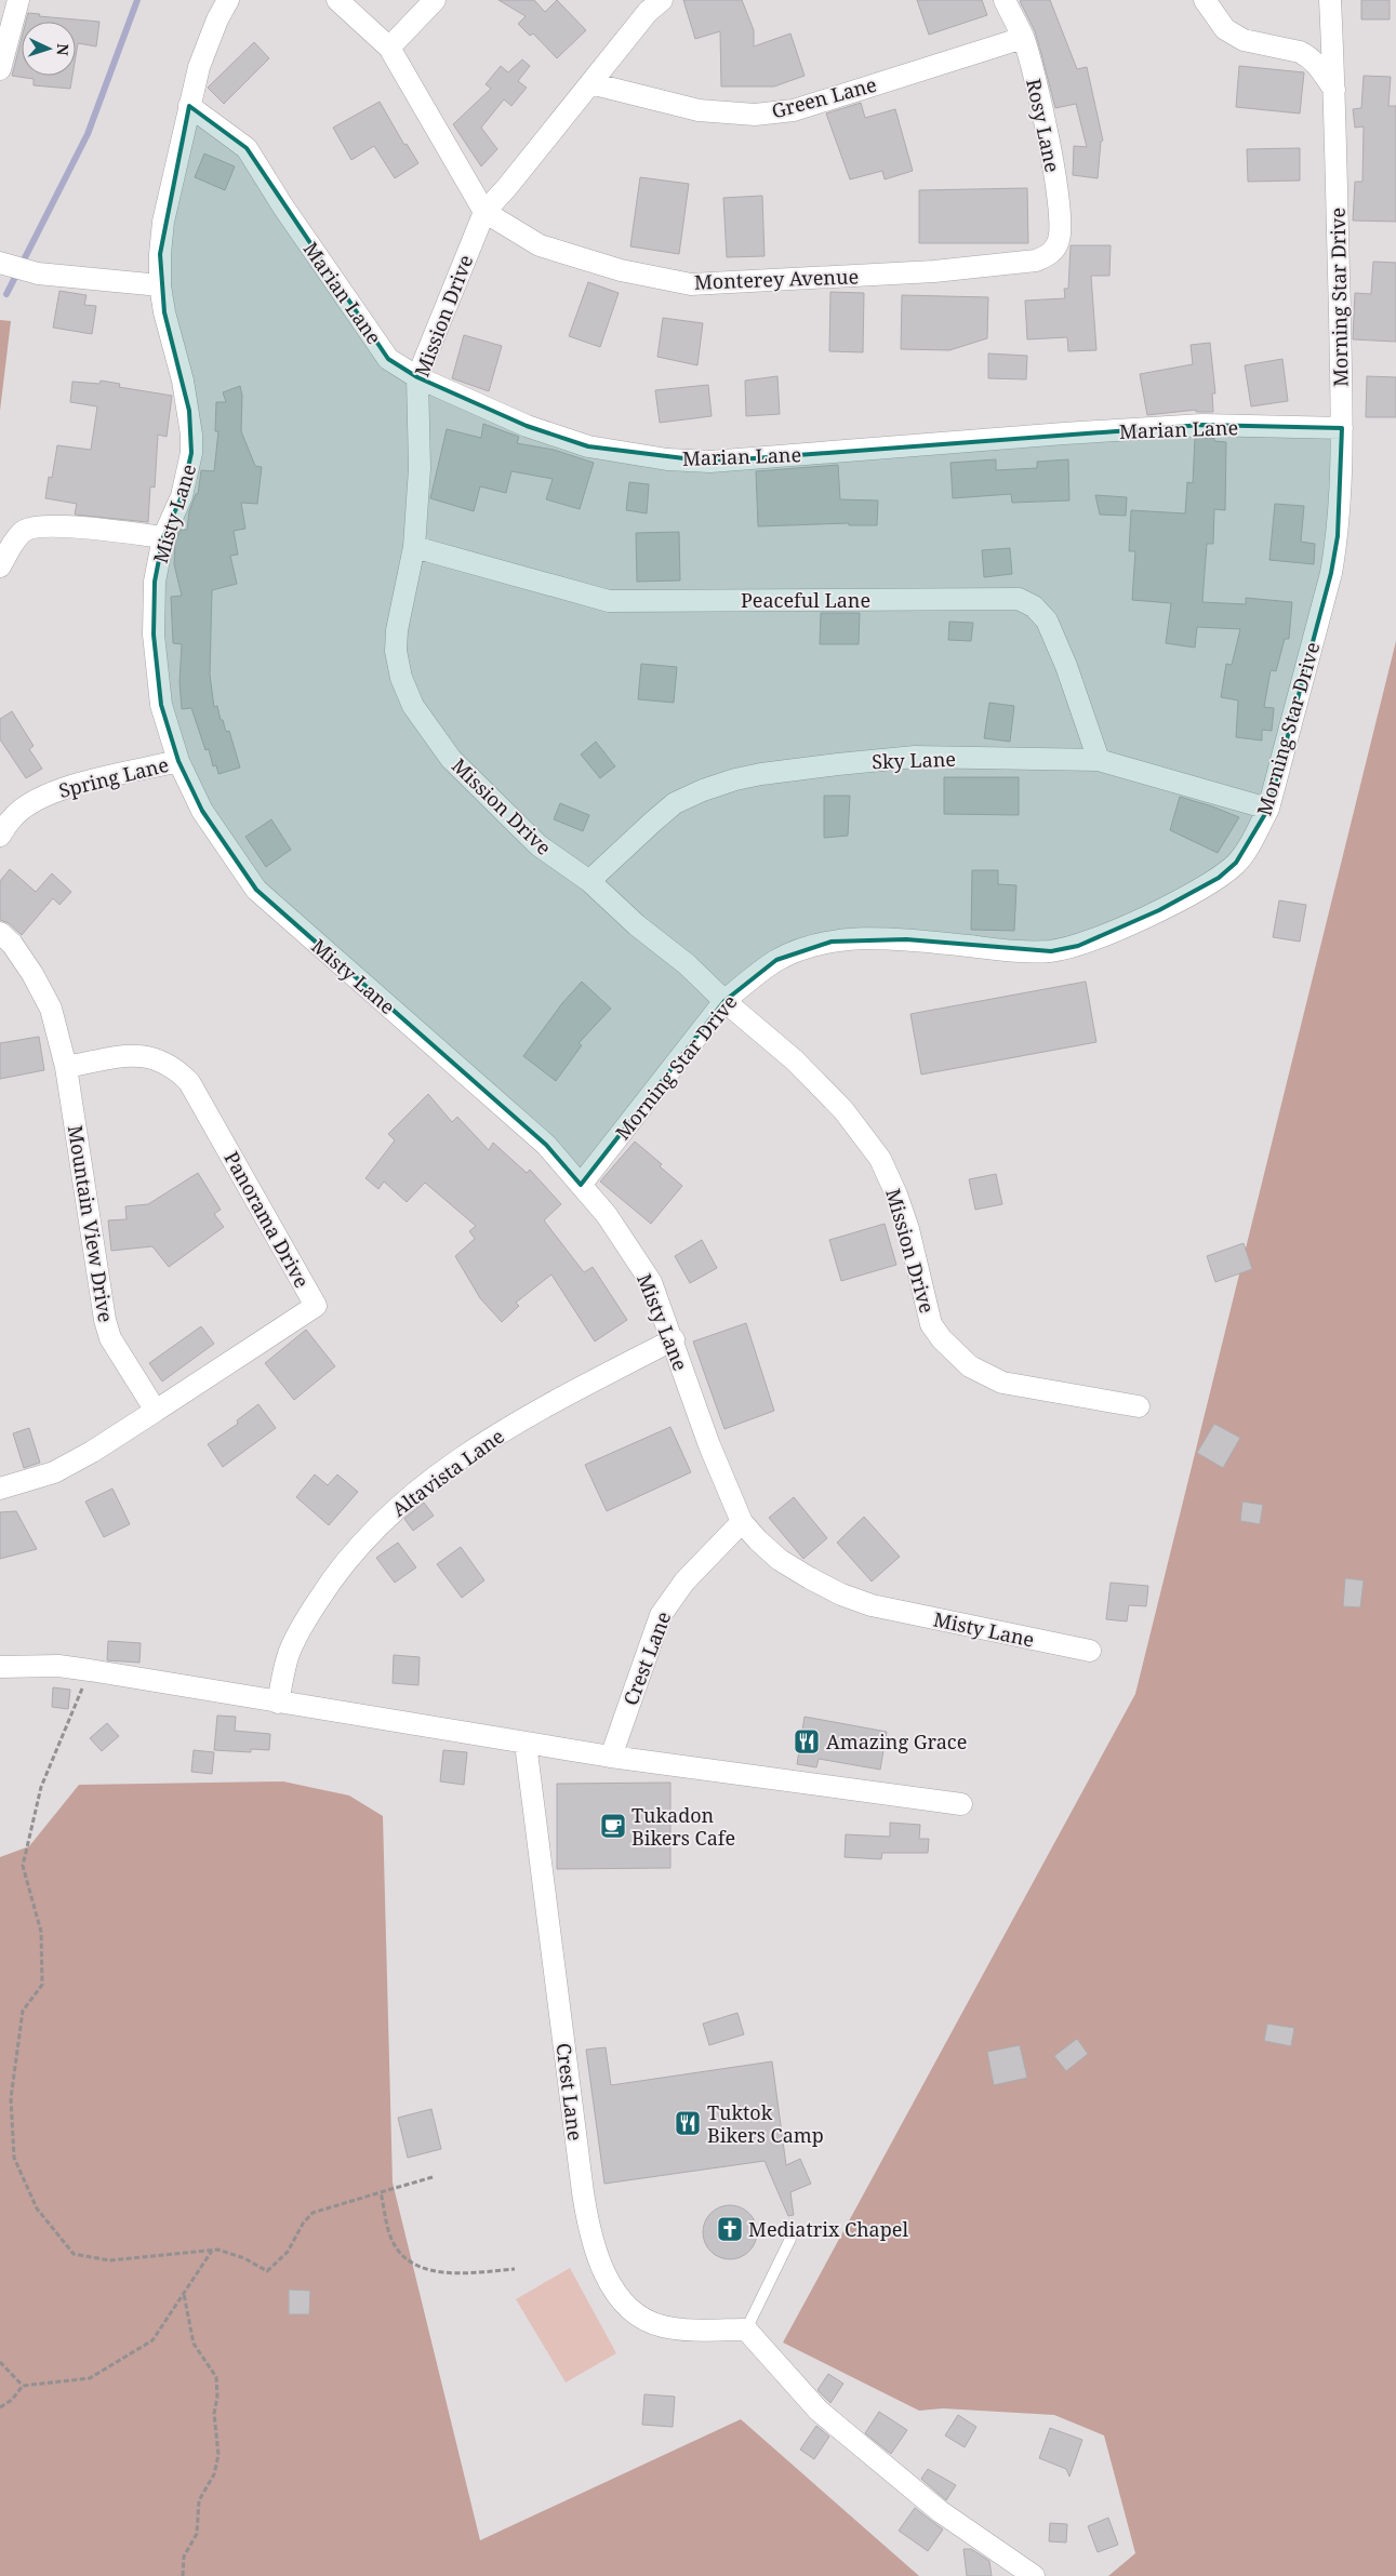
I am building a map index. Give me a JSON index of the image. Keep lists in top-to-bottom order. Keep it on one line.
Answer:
{"streets":{"street":["Green Lane","Rosy Lane","Monterey Avenue","Marian Lane","Morning Star Drive","Mission Drive","Misty Lane","Peaceful Lane","Sky Lane","Spring Lane","Panorama Drive","Mountain View Drive","Altavista Lane","Crest Lane"]},"crossings":[["Green Lane","Rosy Lane"],["Green Lane","Mission Drive"],["Rosy Lane","Monterey Avenue"],["Monterey Avenue","Mission Drive"],["Marian Lane","Morning Star Drive"],["Marian Lane","Mission Drive"],["Marian Lane","Misty Lane"],["Morning Star Drive","Mission Drive"],["Morning Star Drive","Misty Lane"],["Morning Star Drive","Sky Lane"],["Mission Drive","Peaceful Lane"],["Mission Drive","Sky Lane"],["Misty Lane","Spring Lane"],["Misty Lane","Altavista Lane"],["Misty Lane","Crest Lane"],["Peaceful Lane","Sky Lane"],["Panorama Drive","Mountain View Drive"]],"places":{"restaurant":["Amazing Grace","Tuktok Bikers Camp"],"cafe":["Tukadon Bikers Cafe"],"church":["Mediatrix Chapel"]},"north":"right"}
